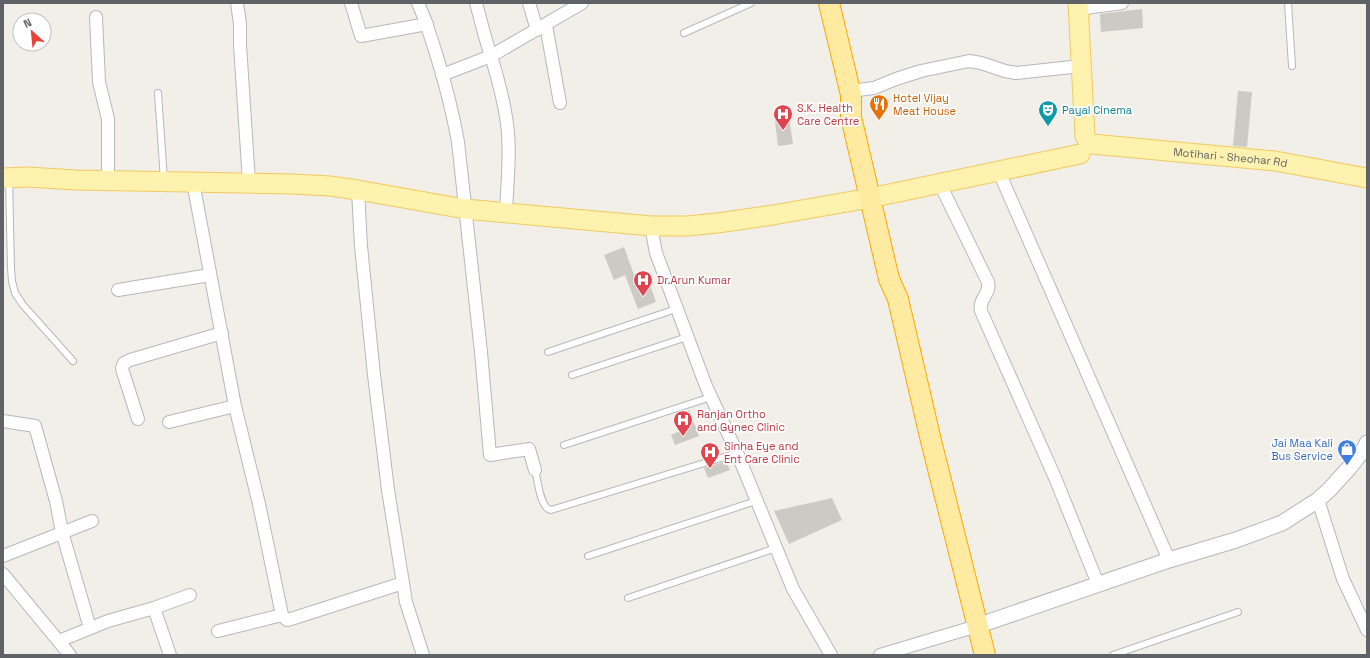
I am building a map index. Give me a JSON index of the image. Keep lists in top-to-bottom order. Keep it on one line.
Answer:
{"streets":{"main road":["Motihari - Sheohar Rd"]},"places":{"restaurant":["Hotel Vijay Meat House"],"theatre":["Payal Cinema"],"hospital":["S.K. Health Care Centre","Dr.Arun Kumar","Ranjan Ortho and Gynec Clinic","Sinha Eye and Ent Care Clinic"],"shop":["Jai Maa Kali Bus Service"]},"north":"top left"}
